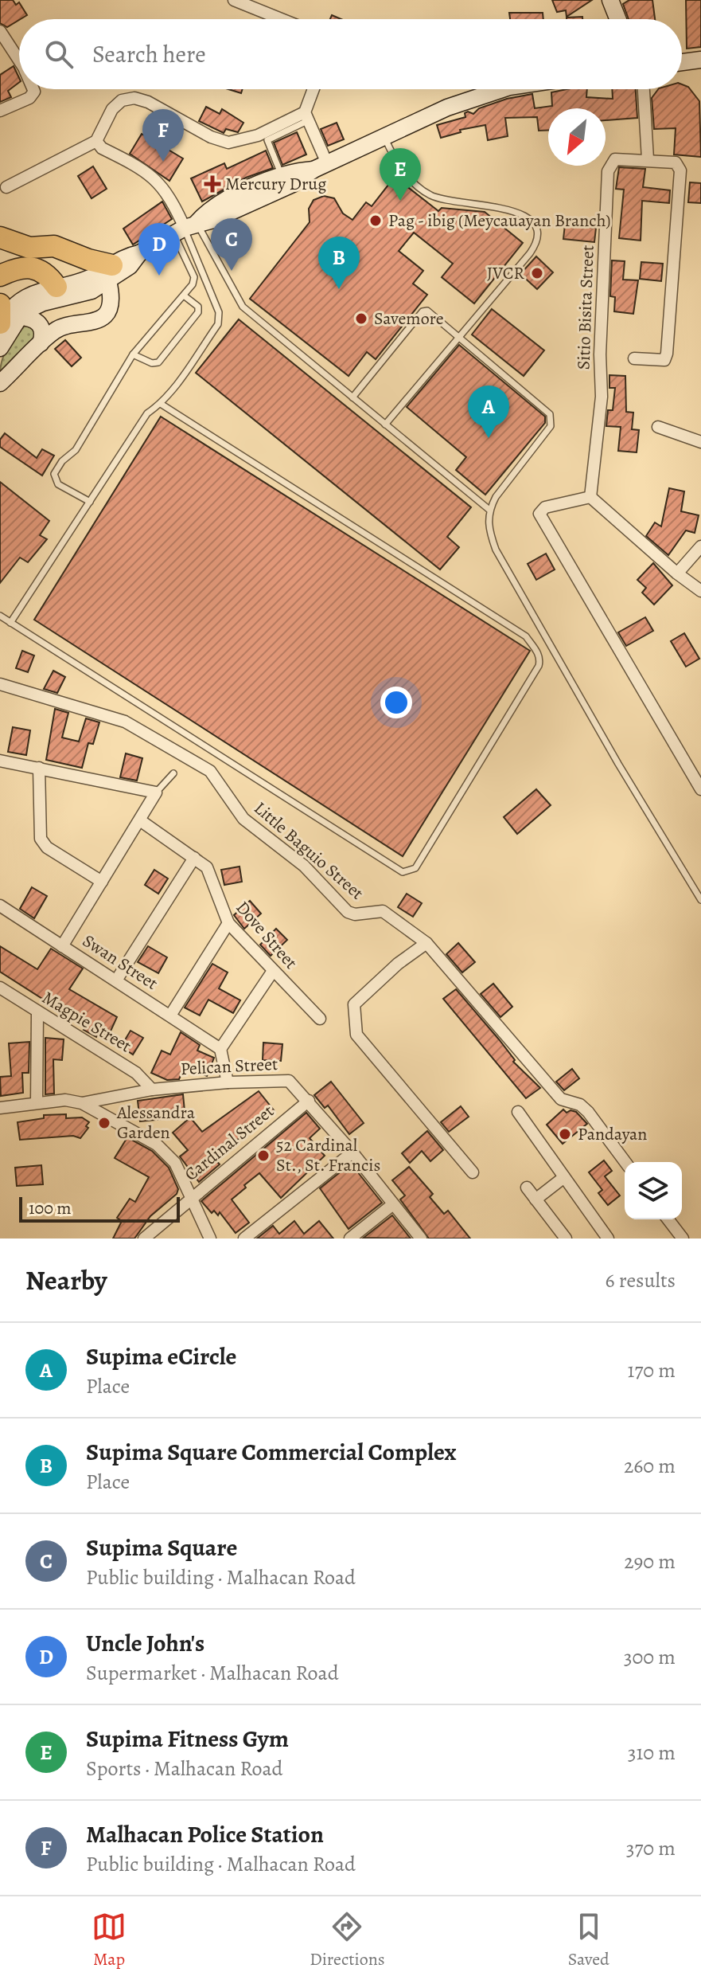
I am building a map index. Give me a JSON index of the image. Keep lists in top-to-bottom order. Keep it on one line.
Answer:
{"streets":{"street":["Sitio Bisita Street","Little Baguio Street","Dove Street","Swan Street","Magpie Street","Pelican Street","Cardinal Street"]},"crossings":[["Magpie Street","Pelican Street"],["Pelican Street","Cardinal Street"]],"places":{"health":["Mercury Drug"],"other":["Pag - ibig (Meycauayan Branch)","JVCR","Savemore","Alessandra Garden","Pandayan","52 Cardinal St., St. Francis"]},"scale_bar":"100 m","north":"bottom left","page":{"search":"Search here","pins":["F","E","C","D","B","A"],"scale":"100 m","heading":["Nearby","6 results"],"list":[{"mark":"A","name":"Supima eCircle","note":"Place","value":"170 m"},{"mark":"B","name":"Supima Square Commercial Complex","note":"Place","value":"260 m"},{"mark":"C","name":"Supima Square","note":"Public building · Malhacan Road","value":"290 m"},{"mark":"D","name":"Uncle John's","note":"Supermarket · Malhacan Road","value":"300 m"},{"mark":"E","name":"Supima Fitness Gym","note":"Sports · Malhacan Road","value":"310 m"},{"mark":"F","name":"Malhacan Police Station","note":"Public building · Malhacan Road","value":"370 m"}],"nav":["Map","Directions","Saved"]}}
